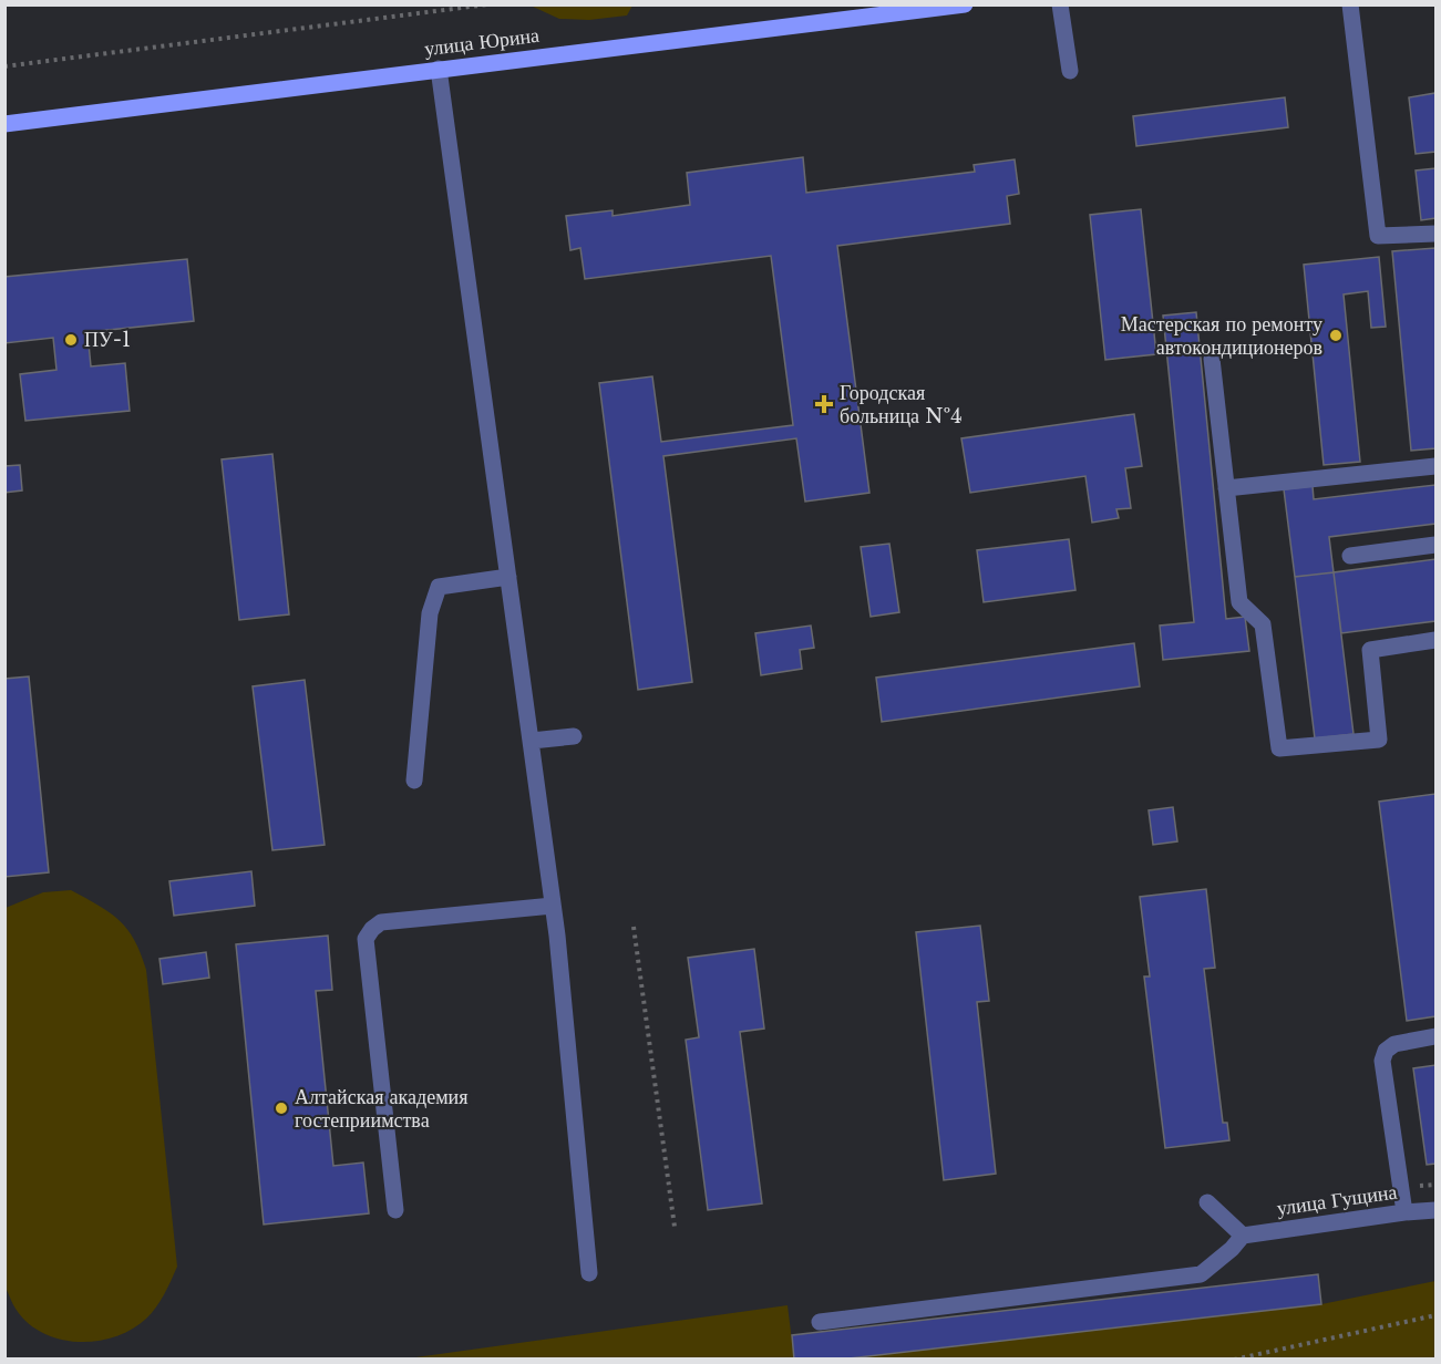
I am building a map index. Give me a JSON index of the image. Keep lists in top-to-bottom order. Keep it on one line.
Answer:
{"streets":{"main road":["улица Юрина"],"street":["улица Гущина"]},"places":{"other":["Мастерская по ремонту автокондиционеров","ПУ-1","Алтайская академия гостеприимства"],"health":["Городская больница №4"]}}
